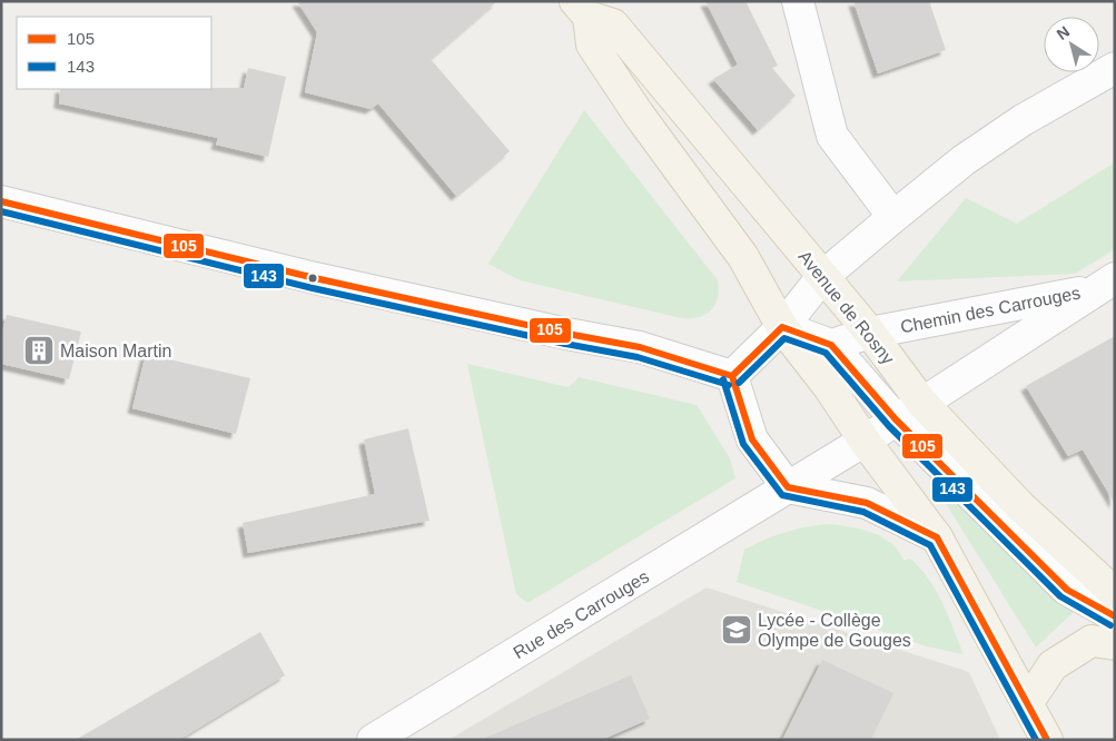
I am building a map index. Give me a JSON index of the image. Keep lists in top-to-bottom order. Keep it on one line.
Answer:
{"streets":{"main road":["Avenue de Rosny"],"street":["Chemin des Carrouges","Rue des Carrouges"]},"crossings":[["Avenue de Rosny","Chemin des Carrouges"],["Avenue de Rosny","Rue des Carrouges"],["Chemin des Carrouges","Rue des Carrouges"]],"places":{"building":["Maison Martin"],"school or university":["Lycée - Collège Olympe de Gouges"]},"lines":["transit line 105","transit line 143"],"legend":["105","143"],"north":"top left"}
